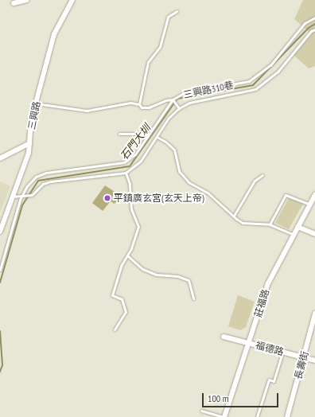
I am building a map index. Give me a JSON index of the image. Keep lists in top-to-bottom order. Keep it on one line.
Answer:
{"streets":{"street":["三興路","莊福路","福德路","長壽街"],"lane":["三興路310巷"]},"crossings":[["莊福路","福德路"],["福德路","長壽街"]],"water":["石門大圳"],"places":["平鎮廣玄宮(玄天上帝)"],"scale_bar":"100 m"}
